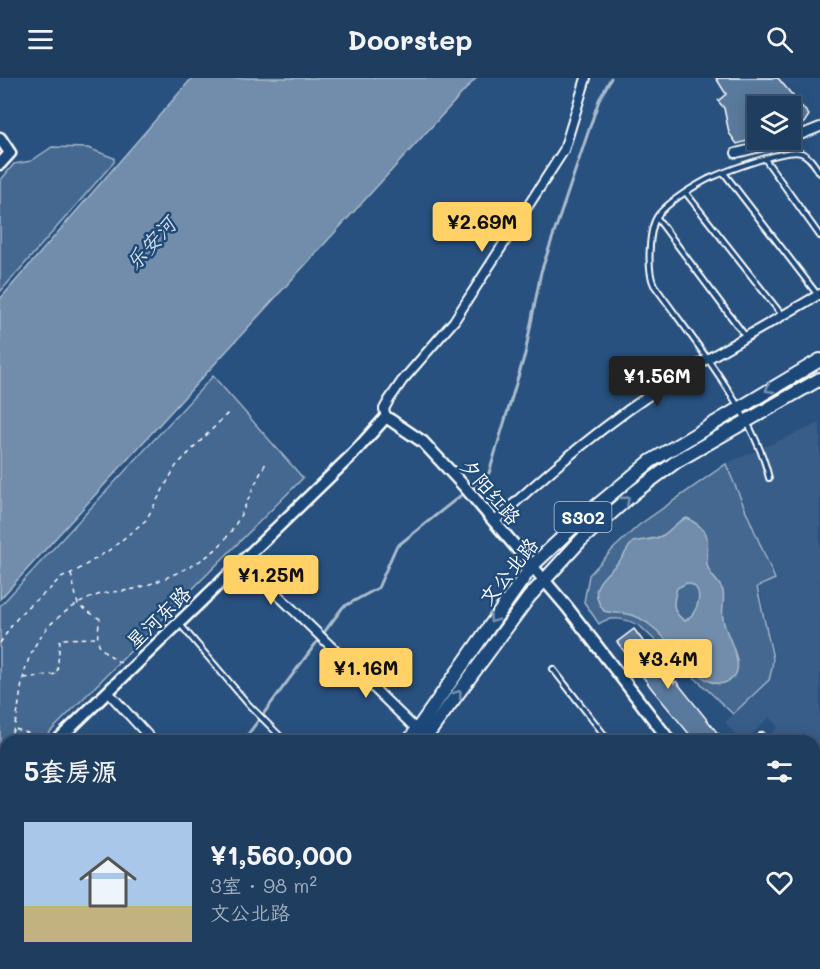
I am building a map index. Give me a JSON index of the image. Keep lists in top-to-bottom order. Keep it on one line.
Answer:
{"streets":{"main road":["S302","文公北路"],"street":["夕阳红路","星河东路"]},"crossings":[["夕阳红路","文公北路"],["夕阳红路","星河东路"]],"water":["乐安河"],"page":{"header":"Doorstep","price":["¥2.69M","¥1.56M","¥1.25M","¥3.4M","¥1.16M"],"heading":"5套房源","list":[{"name":"¥1,560,000","note":"3室 · 98 m² · 文公北路"}]}}
